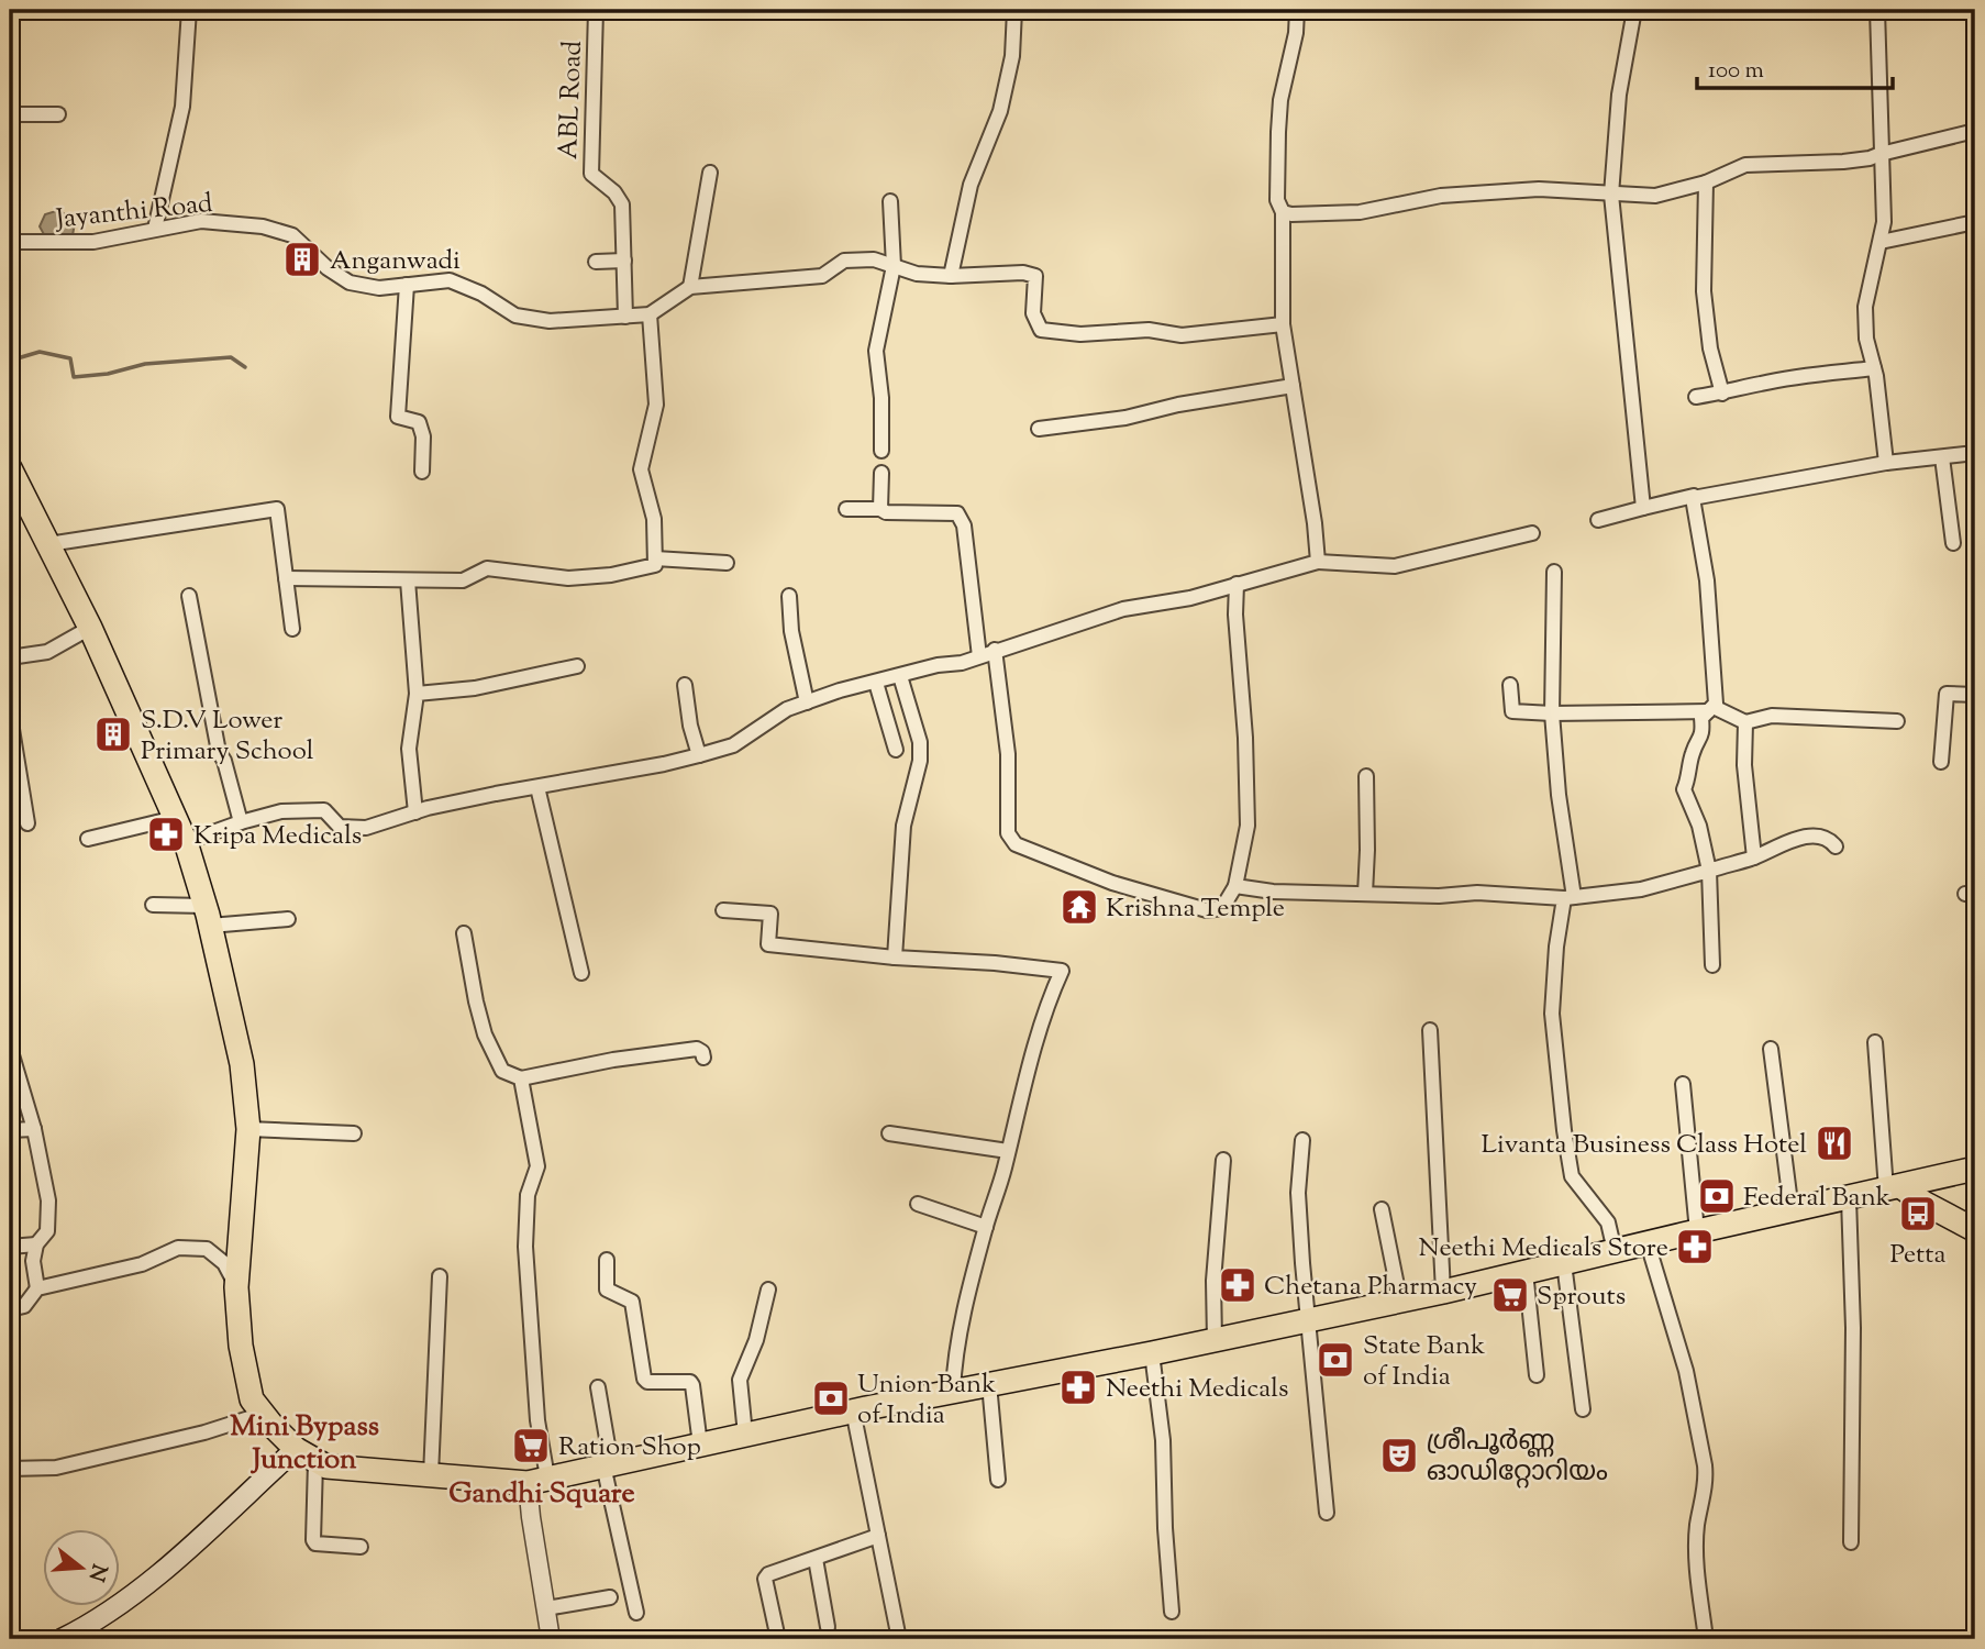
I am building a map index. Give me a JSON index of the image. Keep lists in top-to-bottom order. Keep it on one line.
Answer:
{"streets":{"street":["ABL Road","Jayanthi Road"]},"crossings":[["ABL Road","Jayanthi Road"]],"districts":["Mini Bypass Junction","Gandhi Square"],"places":{"building":["Anganwadi","S.D.V Lower Primary School"],"pharmacy":["Kripa Medicals","Neethi Medicals Store","Chetana Pharmacy","Neethi Medicals"],"temple":["Krishna Temple"],"restaurant":["Livanta Business Class Hotel"],"bank":["Federal Bank","State Bank of India","Union Bank of India"],"bus stop":["Petta"],"supermarket":["Sprouts","Ration Shop"],"theatre":["ശ്രീപൂർണ്ണ ഓഡിറ്റോറിയം"]},"scale_bar":"100 m","north":"right"}
